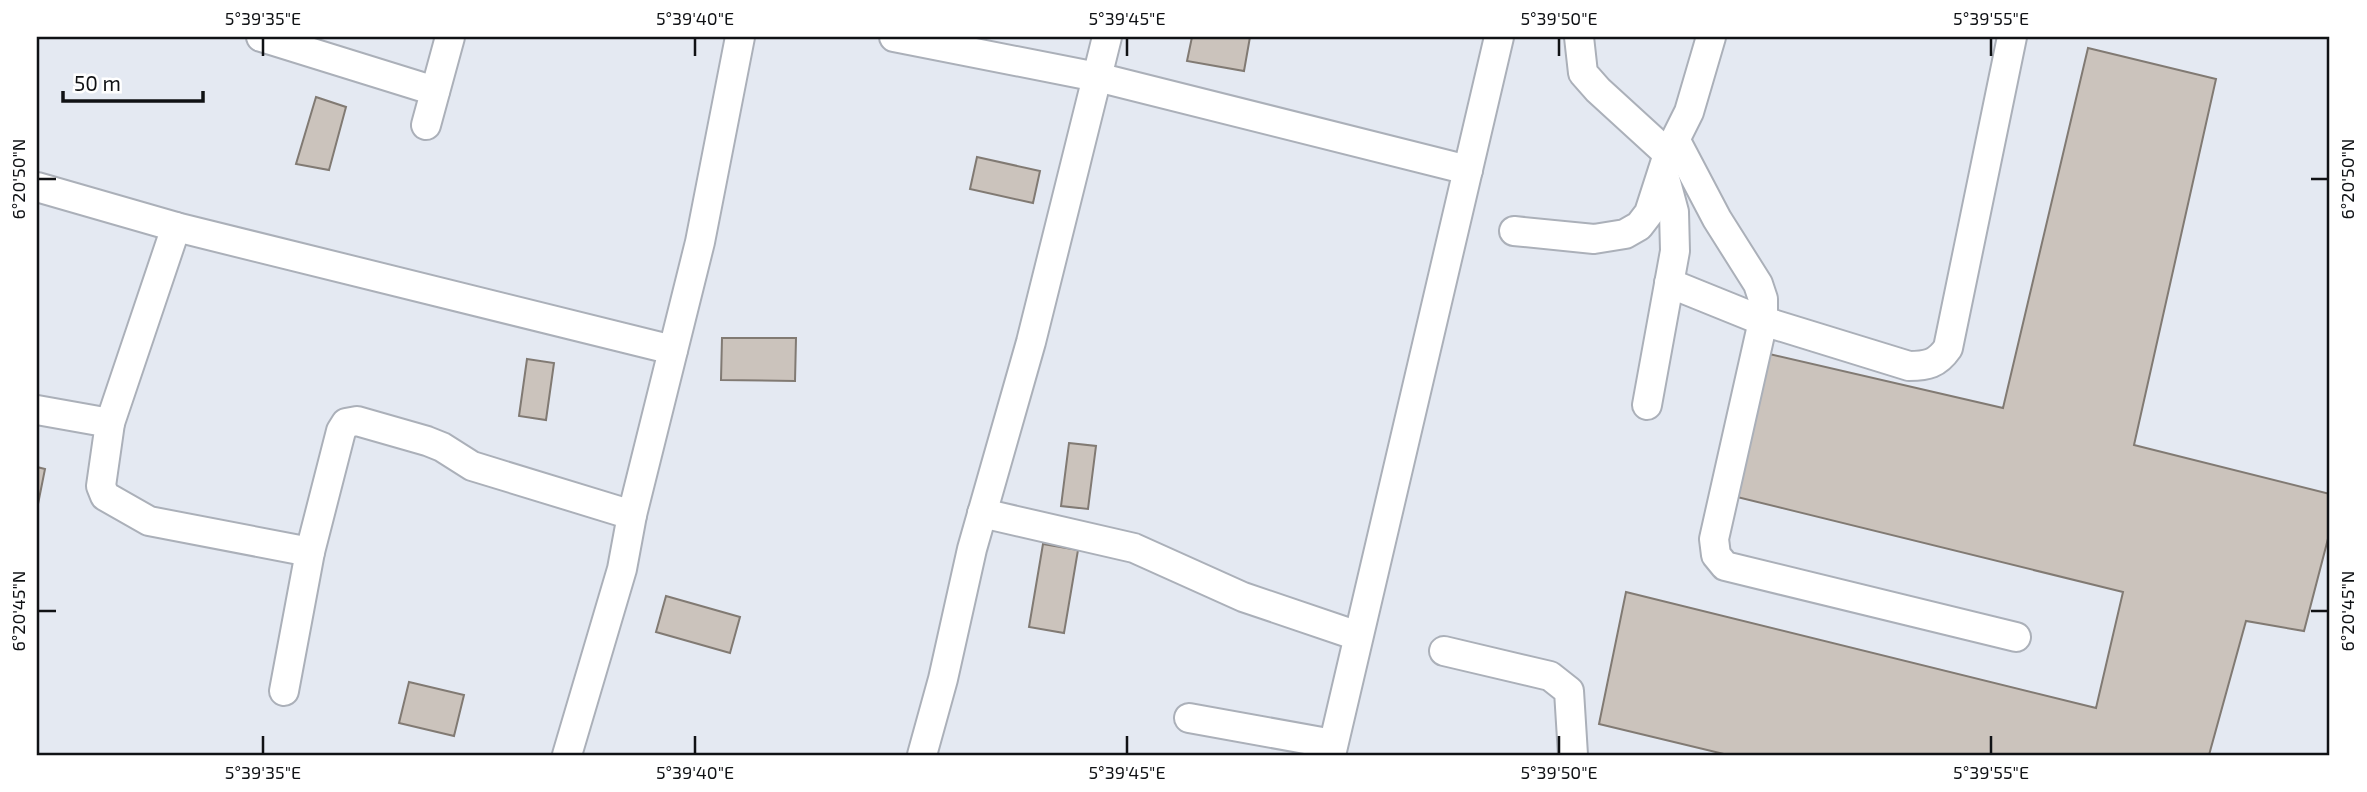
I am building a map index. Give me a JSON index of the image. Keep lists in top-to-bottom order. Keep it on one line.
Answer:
{"scale_bar":"50 m","coordinates":["5°39'35\"E","5°39'40\"E","5°39'45\"E","5°39'50\"E","5°39'55\"E","6°20'50\"N","6°20'45\"N"]}
